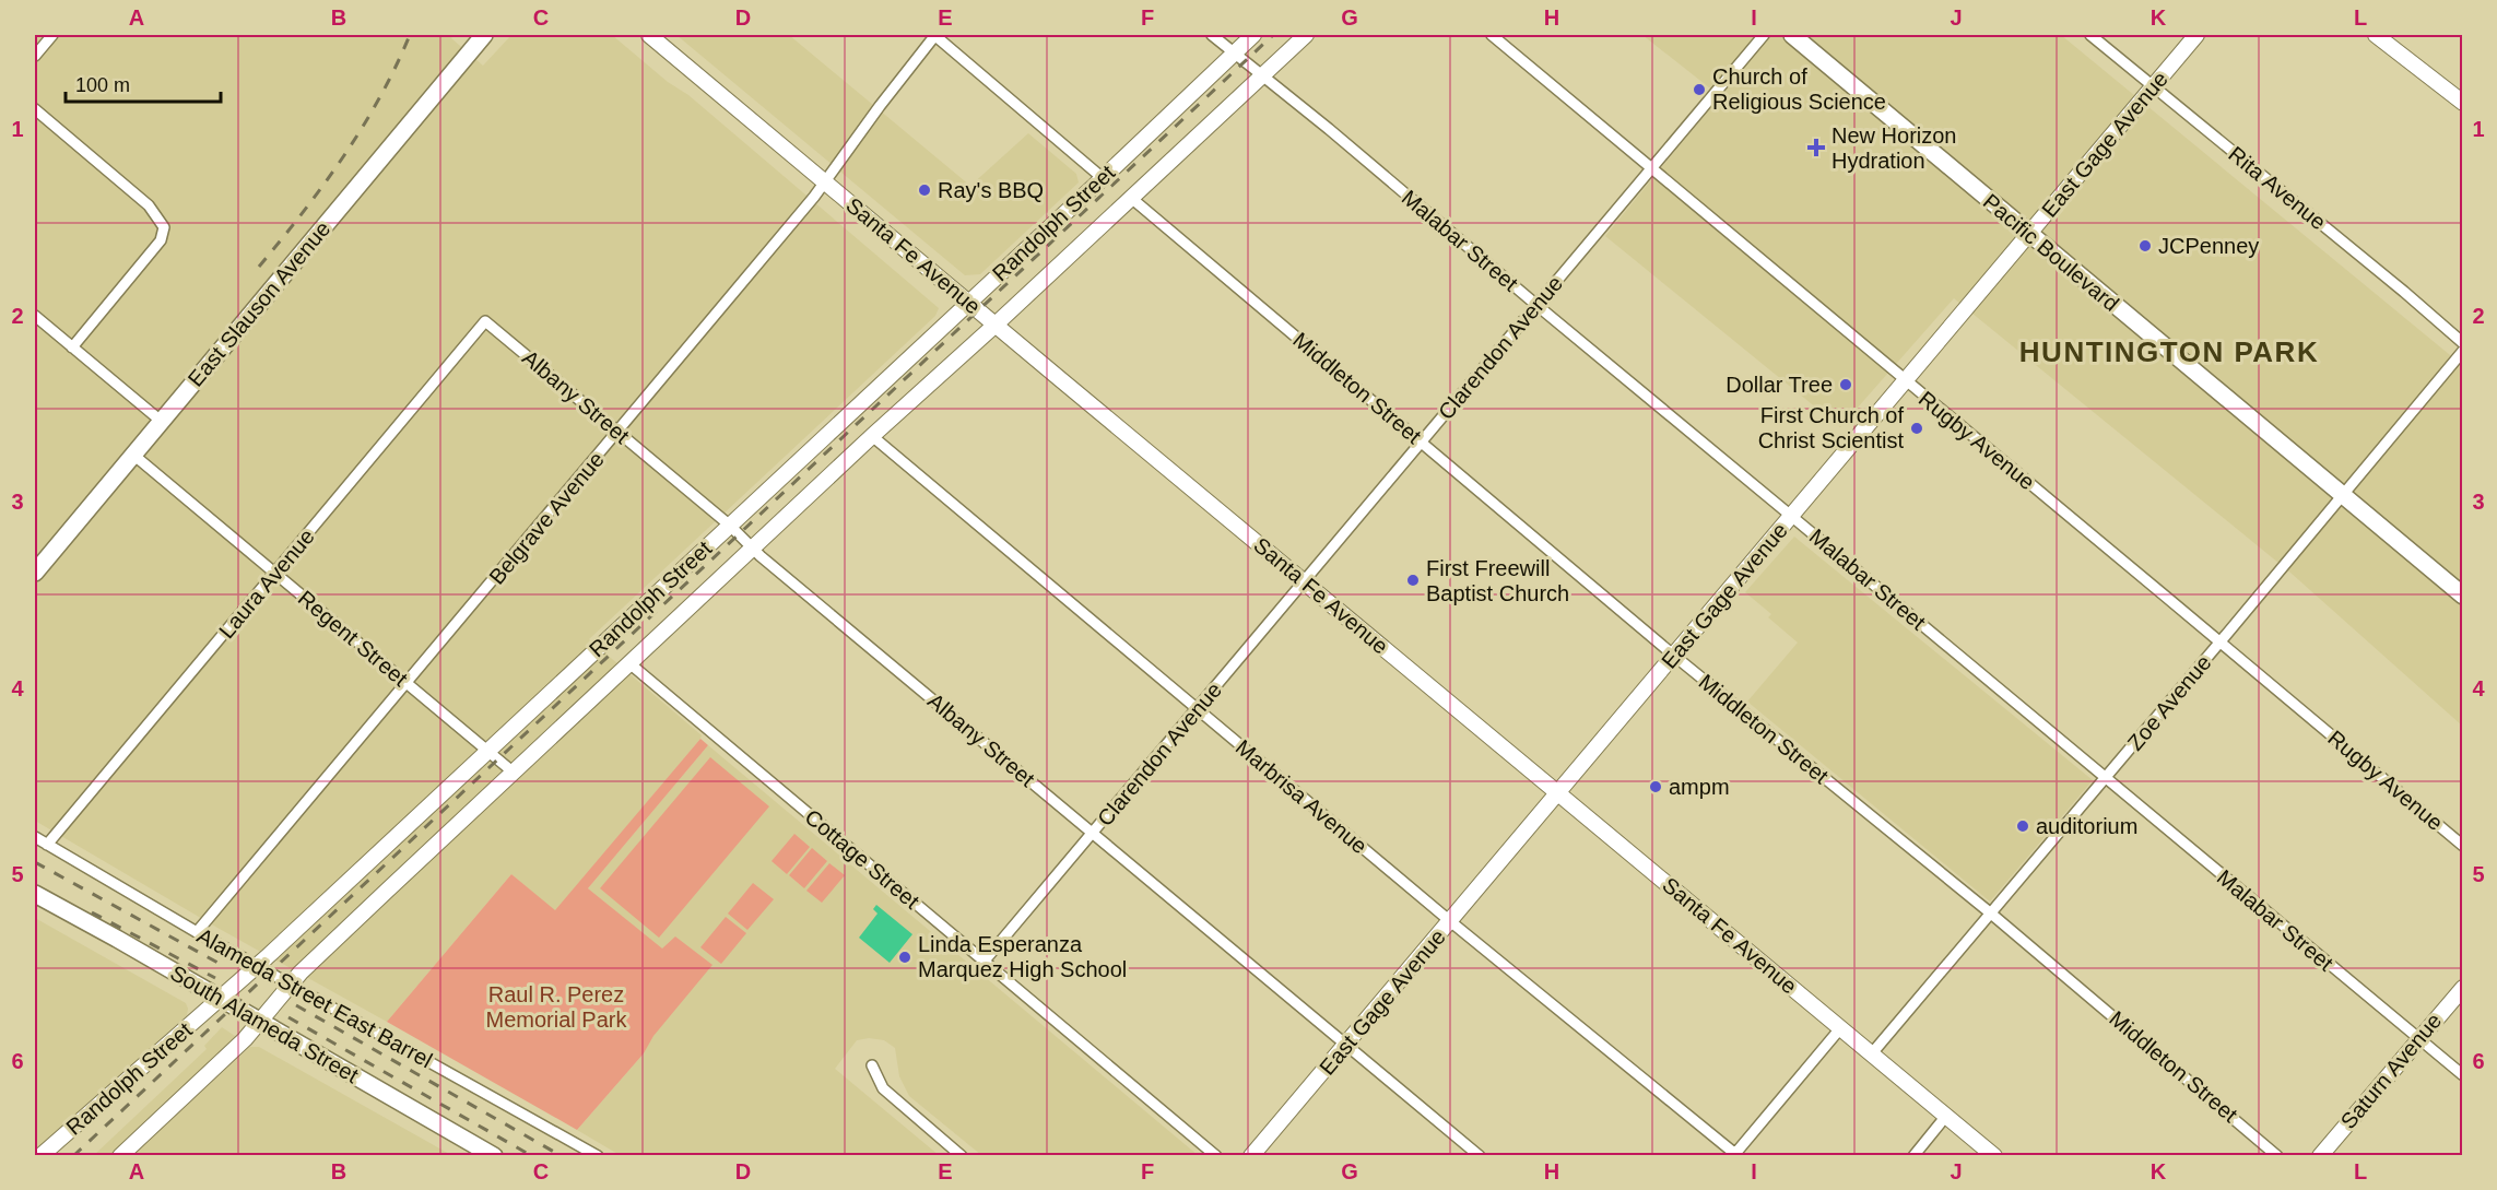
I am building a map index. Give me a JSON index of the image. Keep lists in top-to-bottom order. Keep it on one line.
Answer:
{"streets":{"main road":["Pacific Boulevard","East Slauson Avenue","South Alameda Street"],"street":["East Gage Avenue","Rita Avenue","Randolph Street","Malabar Street","Santa Fe Avenue","Clarendon Avenue","Middleton Street","Albany Street","Rugby Avenue","Belgrave Avenue","Laura Avenue","Regent Street","Zoe Avenue","Marbrisa Avenue","Cottage Street","Alameda Street East Barrel","Saturn Avenue"]},"crossings":[["East Gage Avenue","Rita Avenue"],["East Gage Avenue","Malabar Street"],["East Gage Avenue","Pacific Boulevard"],["East Gage Avenue","Santa Fe Avenue"],["East Gage Avenue","Middleton Street"],["East Gage Avenue","Albany Street"],["East Gage Avenue","Rugby Avenue"],["East Gage Avenue","Marbrisa Avenue"],["Randolph Street","Malabar Street"],["Randolph Street","Santa Fe Avenue"],["Randolph Street","Middleton Street"],["Randolph Street","Albany Street"],["Randolph Street","Regent Street"],["Randolph Street","Marbrisa Avenue"],["Randolph Street","Cottage Street"],["Randolph Street","Alameda Street East Barrel"],["Randolph Street","South Alameda Street"],["Malabar Street","Clarendon Avenue"],["Malabar Street","Zoe Avenue"],["Malabar Street","Saturn Avenue"],["Pacific Boulevard","Zoe Avenue"],["Santa Fe Avenue","Clarendon Avenue"],["Santa Fe Avenue","Belgrave Avenue"],["Santa Fe Avenue","Zoe Avenue"],["East Slauson Avenue","Regent Street"],["Clarendon Avenue","Middleton Street"],["Clarendon Avenue","Albany Street"],["Clarendon Avenue","Rugby Avenue"],["Clarendon Avenue","Marbrisa Avenue"],["Clarendon Avenue","Cottage Street"],["Middleton Street","Zoe Avenue"],["Albany Street","Belgrave Avenue"],["Albany Street","Laura Avenue"],["Rugby Avenue","Zoe Avenue"],["Belgrave Avenue","Regent Street"],["Belgrave Avenue","Alameda Street East Barrel"],["Laura Avenue","Regent Street"],["Laura Avenue","Alameda Street East Barrel"]],"districts":["HUNTINGTON PARK"],"parks":["Raul R. Perez Memorial Park"],"places":{"other":["Church of Religious Science","Ray's BBQ","JCPenney","Dollar Tree","First Church of Christ Scientist","First Freewill Baptist Church","ampm","auditorium","Linda Esperanza Marquez High School"],"health":["New Horizon Hydration"]},"scale_bar":"100 m","grid":{"columns":["A","B","C","D","E","F","G","H","I","J","K","L"],"rows":["1","2","3","4","5","6"]}}
